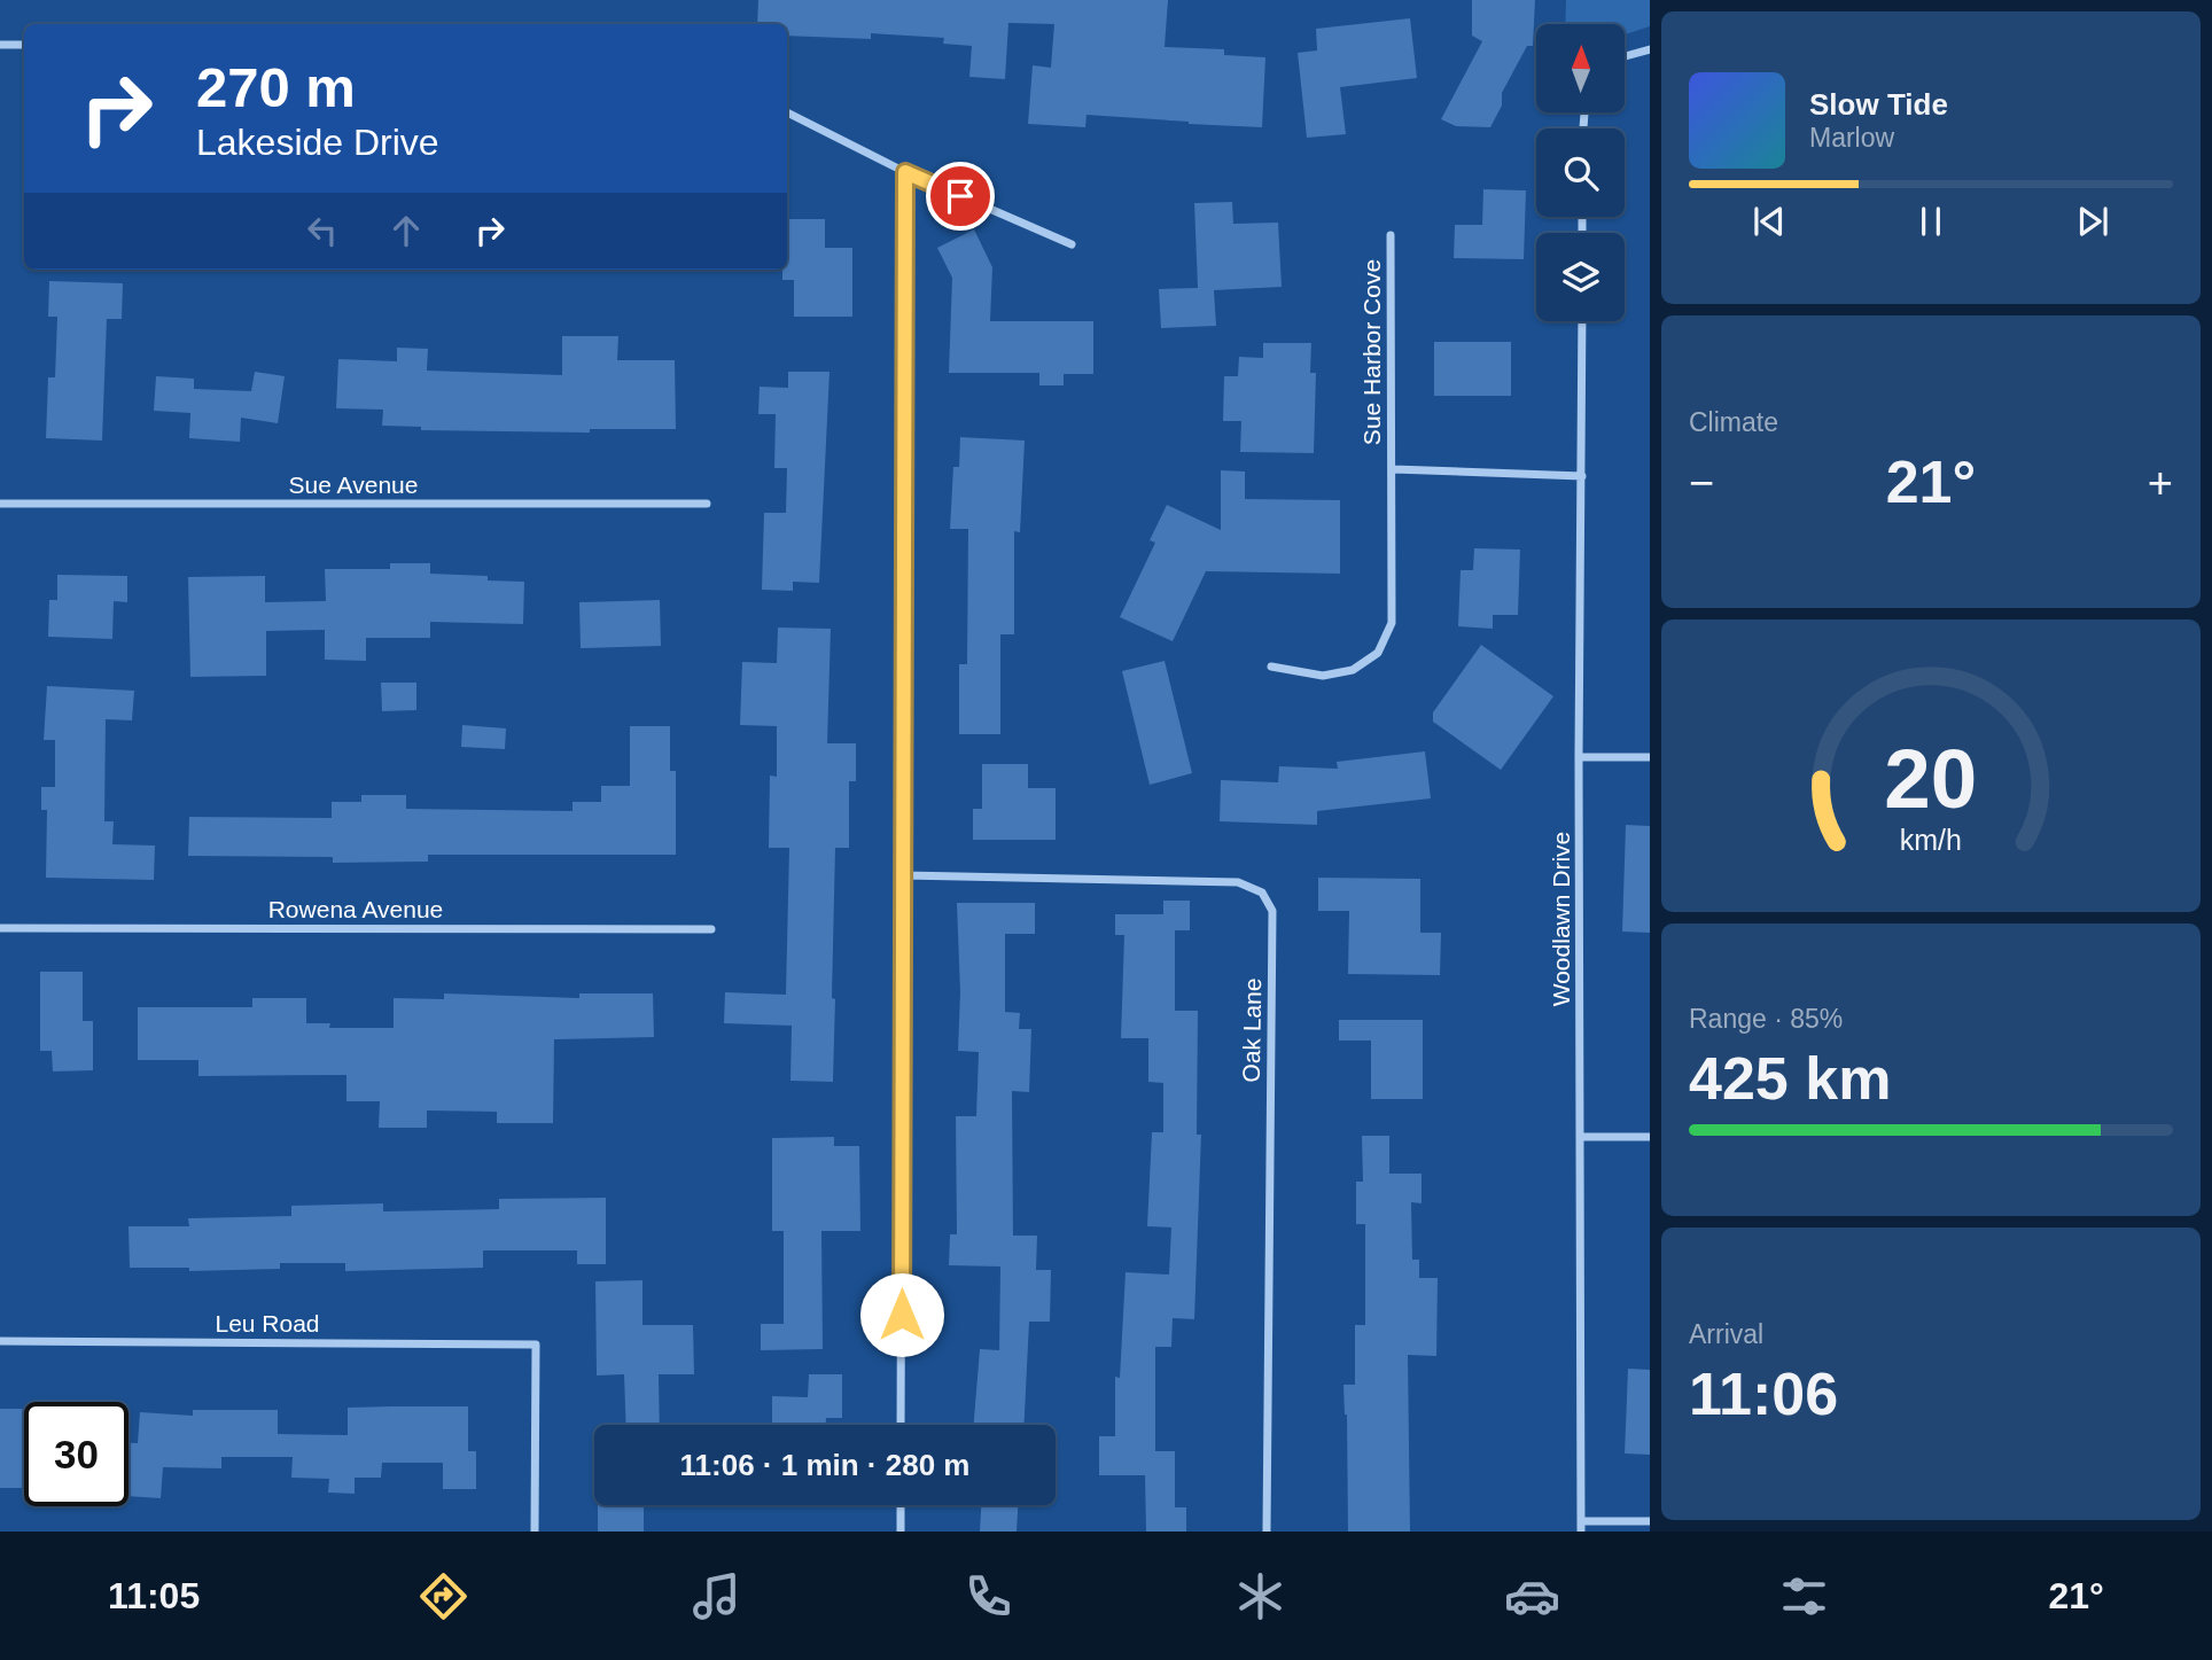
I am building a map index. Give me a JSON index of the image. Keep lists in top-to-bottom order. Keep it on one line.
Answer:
{"streets":{"street":["Sue Harbor Cove","Sue Avenue","Rowena Avenue","Woodlawn Drive","Oak Lane","Leu Road"]},"crossings":[["Sue Harbor Cove","Woodlawn Drive"]],"north":"top","page":{"turn":["270 m","Lakeside Drive"],"song":["Slow Tide","Marlow"],"tile":["Climate",["Range · 85%","425 km"],["Arrival","11:06"]],"heat":["−","21°","+"],"limit":"30","trip":"11:06 · 1 min · 280 m","tabs":["11:05","21°"],"gauge":["20","km/h"]}}
